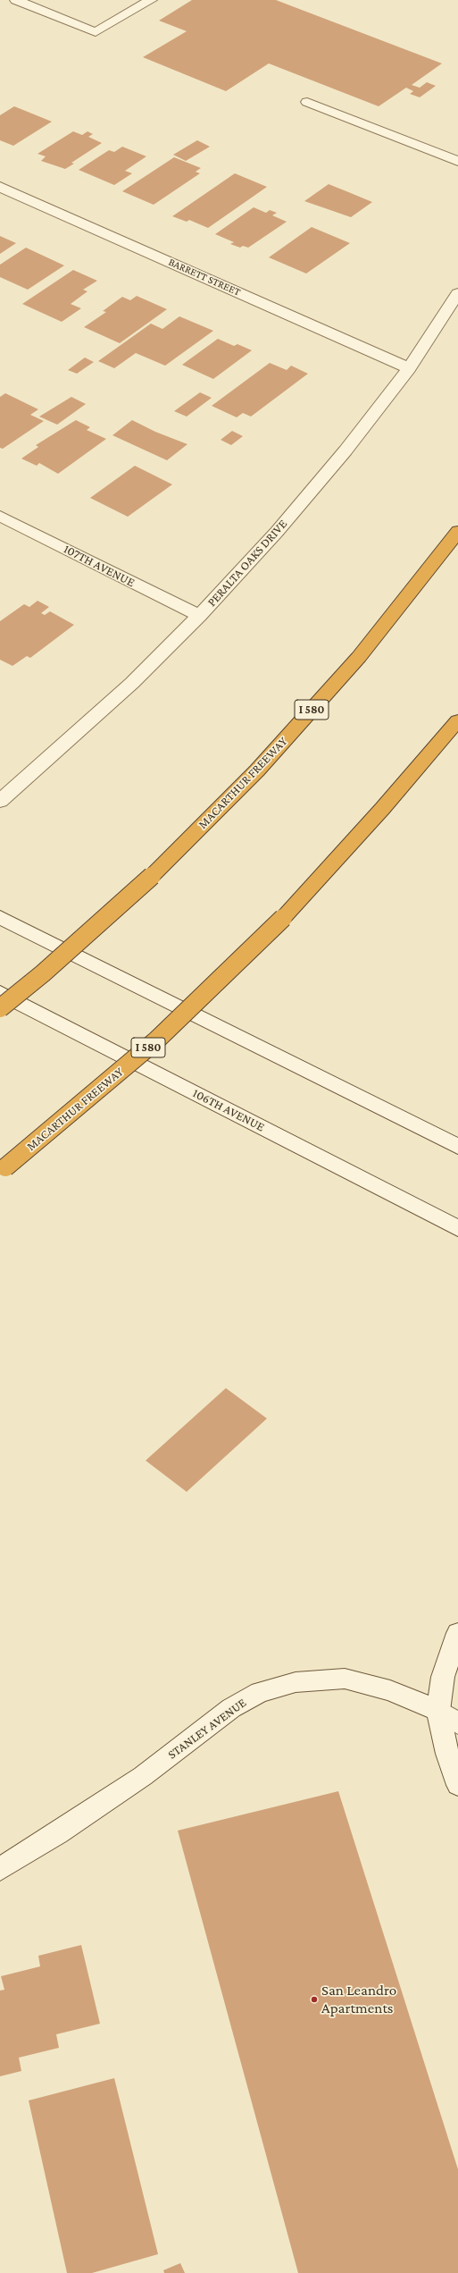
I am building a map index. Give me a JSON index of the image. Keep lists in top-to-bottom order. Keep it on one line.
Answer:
{"streets":{"highway":["I 580","MACARTHUR FREEWAY"],"street":["BARRETT STREET","PERALTA OAKS DRIVE","107TH AVENUE","106TH AVENUE","STANLEY AVENUE"]},"crossings":[["BARRETT STREET","PERALTA OAKS DRIVE"],["PERALTA OAKS DRIVE","107TH AVENUE"]],"places":["San Leandro Apartments"]}
